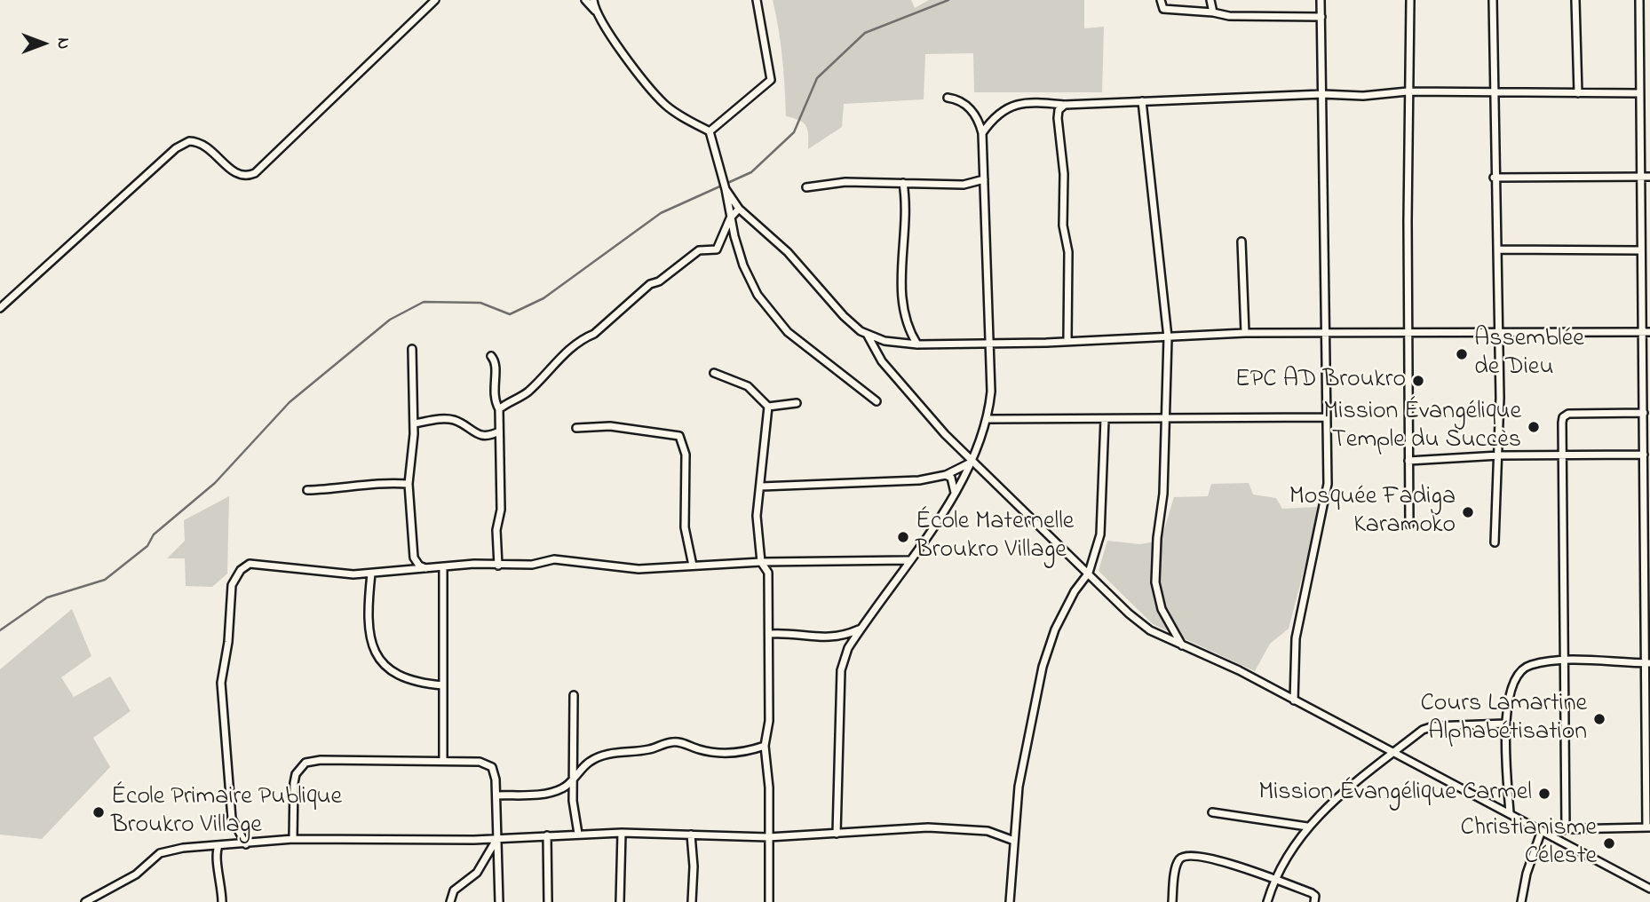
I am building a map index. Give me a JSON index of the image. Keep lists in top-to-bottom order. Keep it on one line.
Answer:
{"places":["Assemblée de Dieu","EPC AD Broukro","Mission Évangélique Temple du Succès","Mosquée Fadiga Karamoko","École Maternelle Broukro Village","Cours Lamartine Alphabétisation","Mission Évangélique Carmel","École Primaire Publique Broukro Village","Christianisme Céleste"],"north":"right"}
